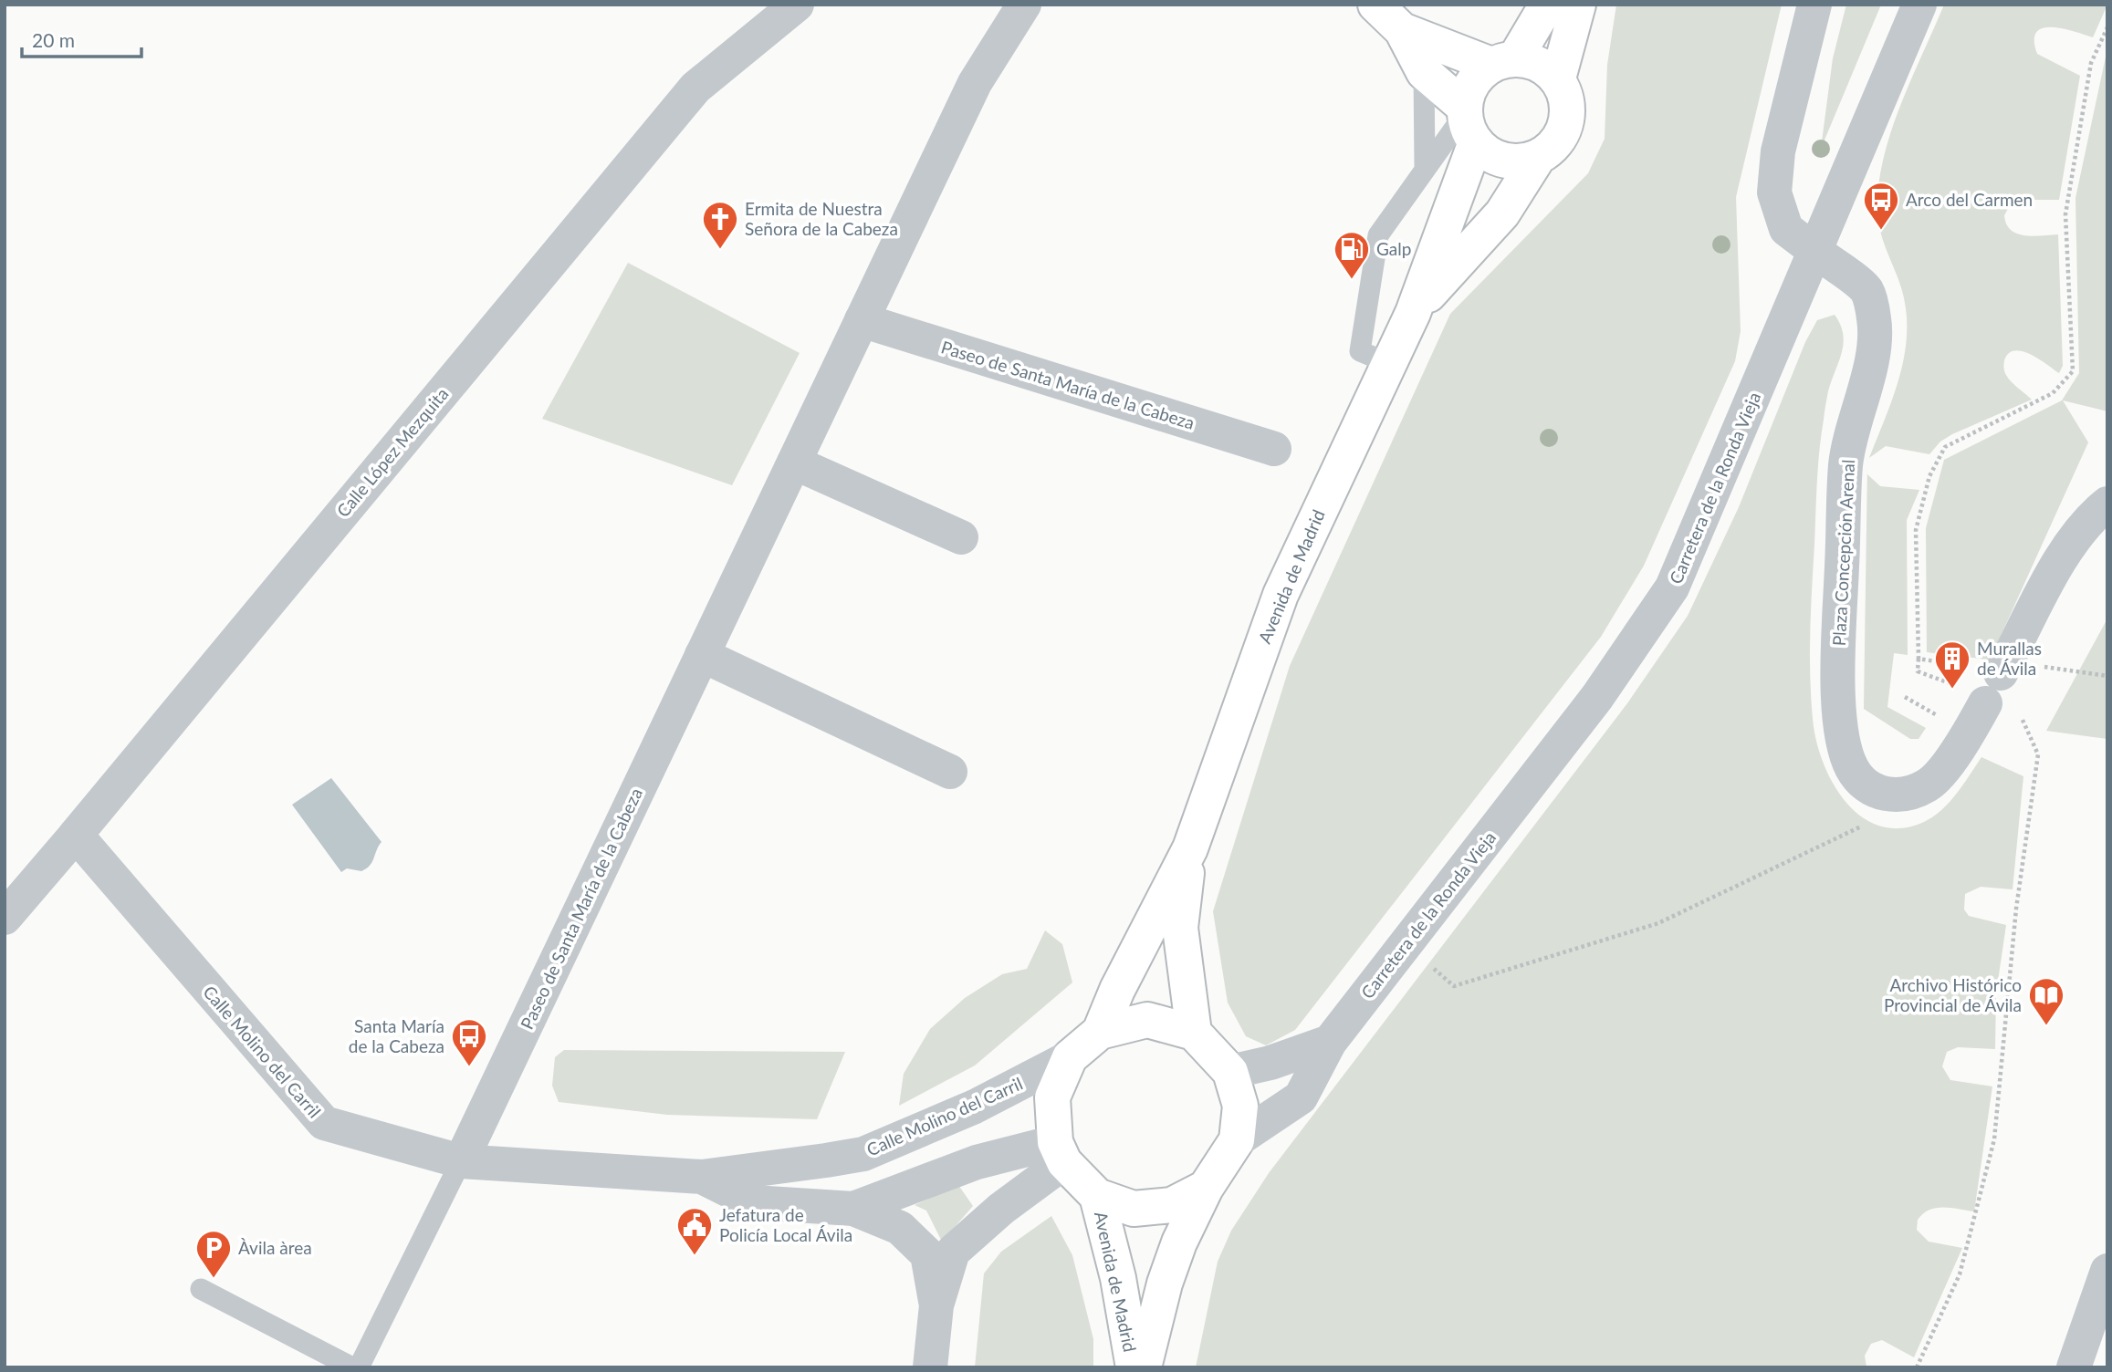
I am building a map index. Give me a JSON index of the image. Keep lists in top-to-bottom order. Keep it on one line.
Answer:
{"streets":{"main road":["Avenida de Madrid"],"street":["Paseo de Santa María de la Cabeza","Calle López Mezquita","Carretera de la Ronda Vieja","Plaza Concepción Arenal","Calle Molino del Carril"]},"crossings":[["Paseo de Santa María de la Cabeza","Calle Molino del Carril"],["Calle López Mezquita","Calle Molino del Carril"],["Carretera de la Ronda Vieja","Plaza Concepción Arenal"],["Carretera de la Ronda Vieja","Avenida de Madrid"],["Carretera de la Ronda Vieja","Calle Molino del Carril"],["Avenida de Madrid","Calle Molino del Carril"]],"places":{"bus stop":["Arco del Carmen","Santa María de la Cabeza"],"church":["Ermita de Nuestra Señora de la Cabeza"],"fuel station":["Galp"],"building":["Murallas de Ávila"],"library":["Archivo Histórico Provincial de Ávila"],"public building":["Jefatura de Policía Local Ávila"],"parking":["Àvila àrea"]},"scale_bar":"20 m"}
